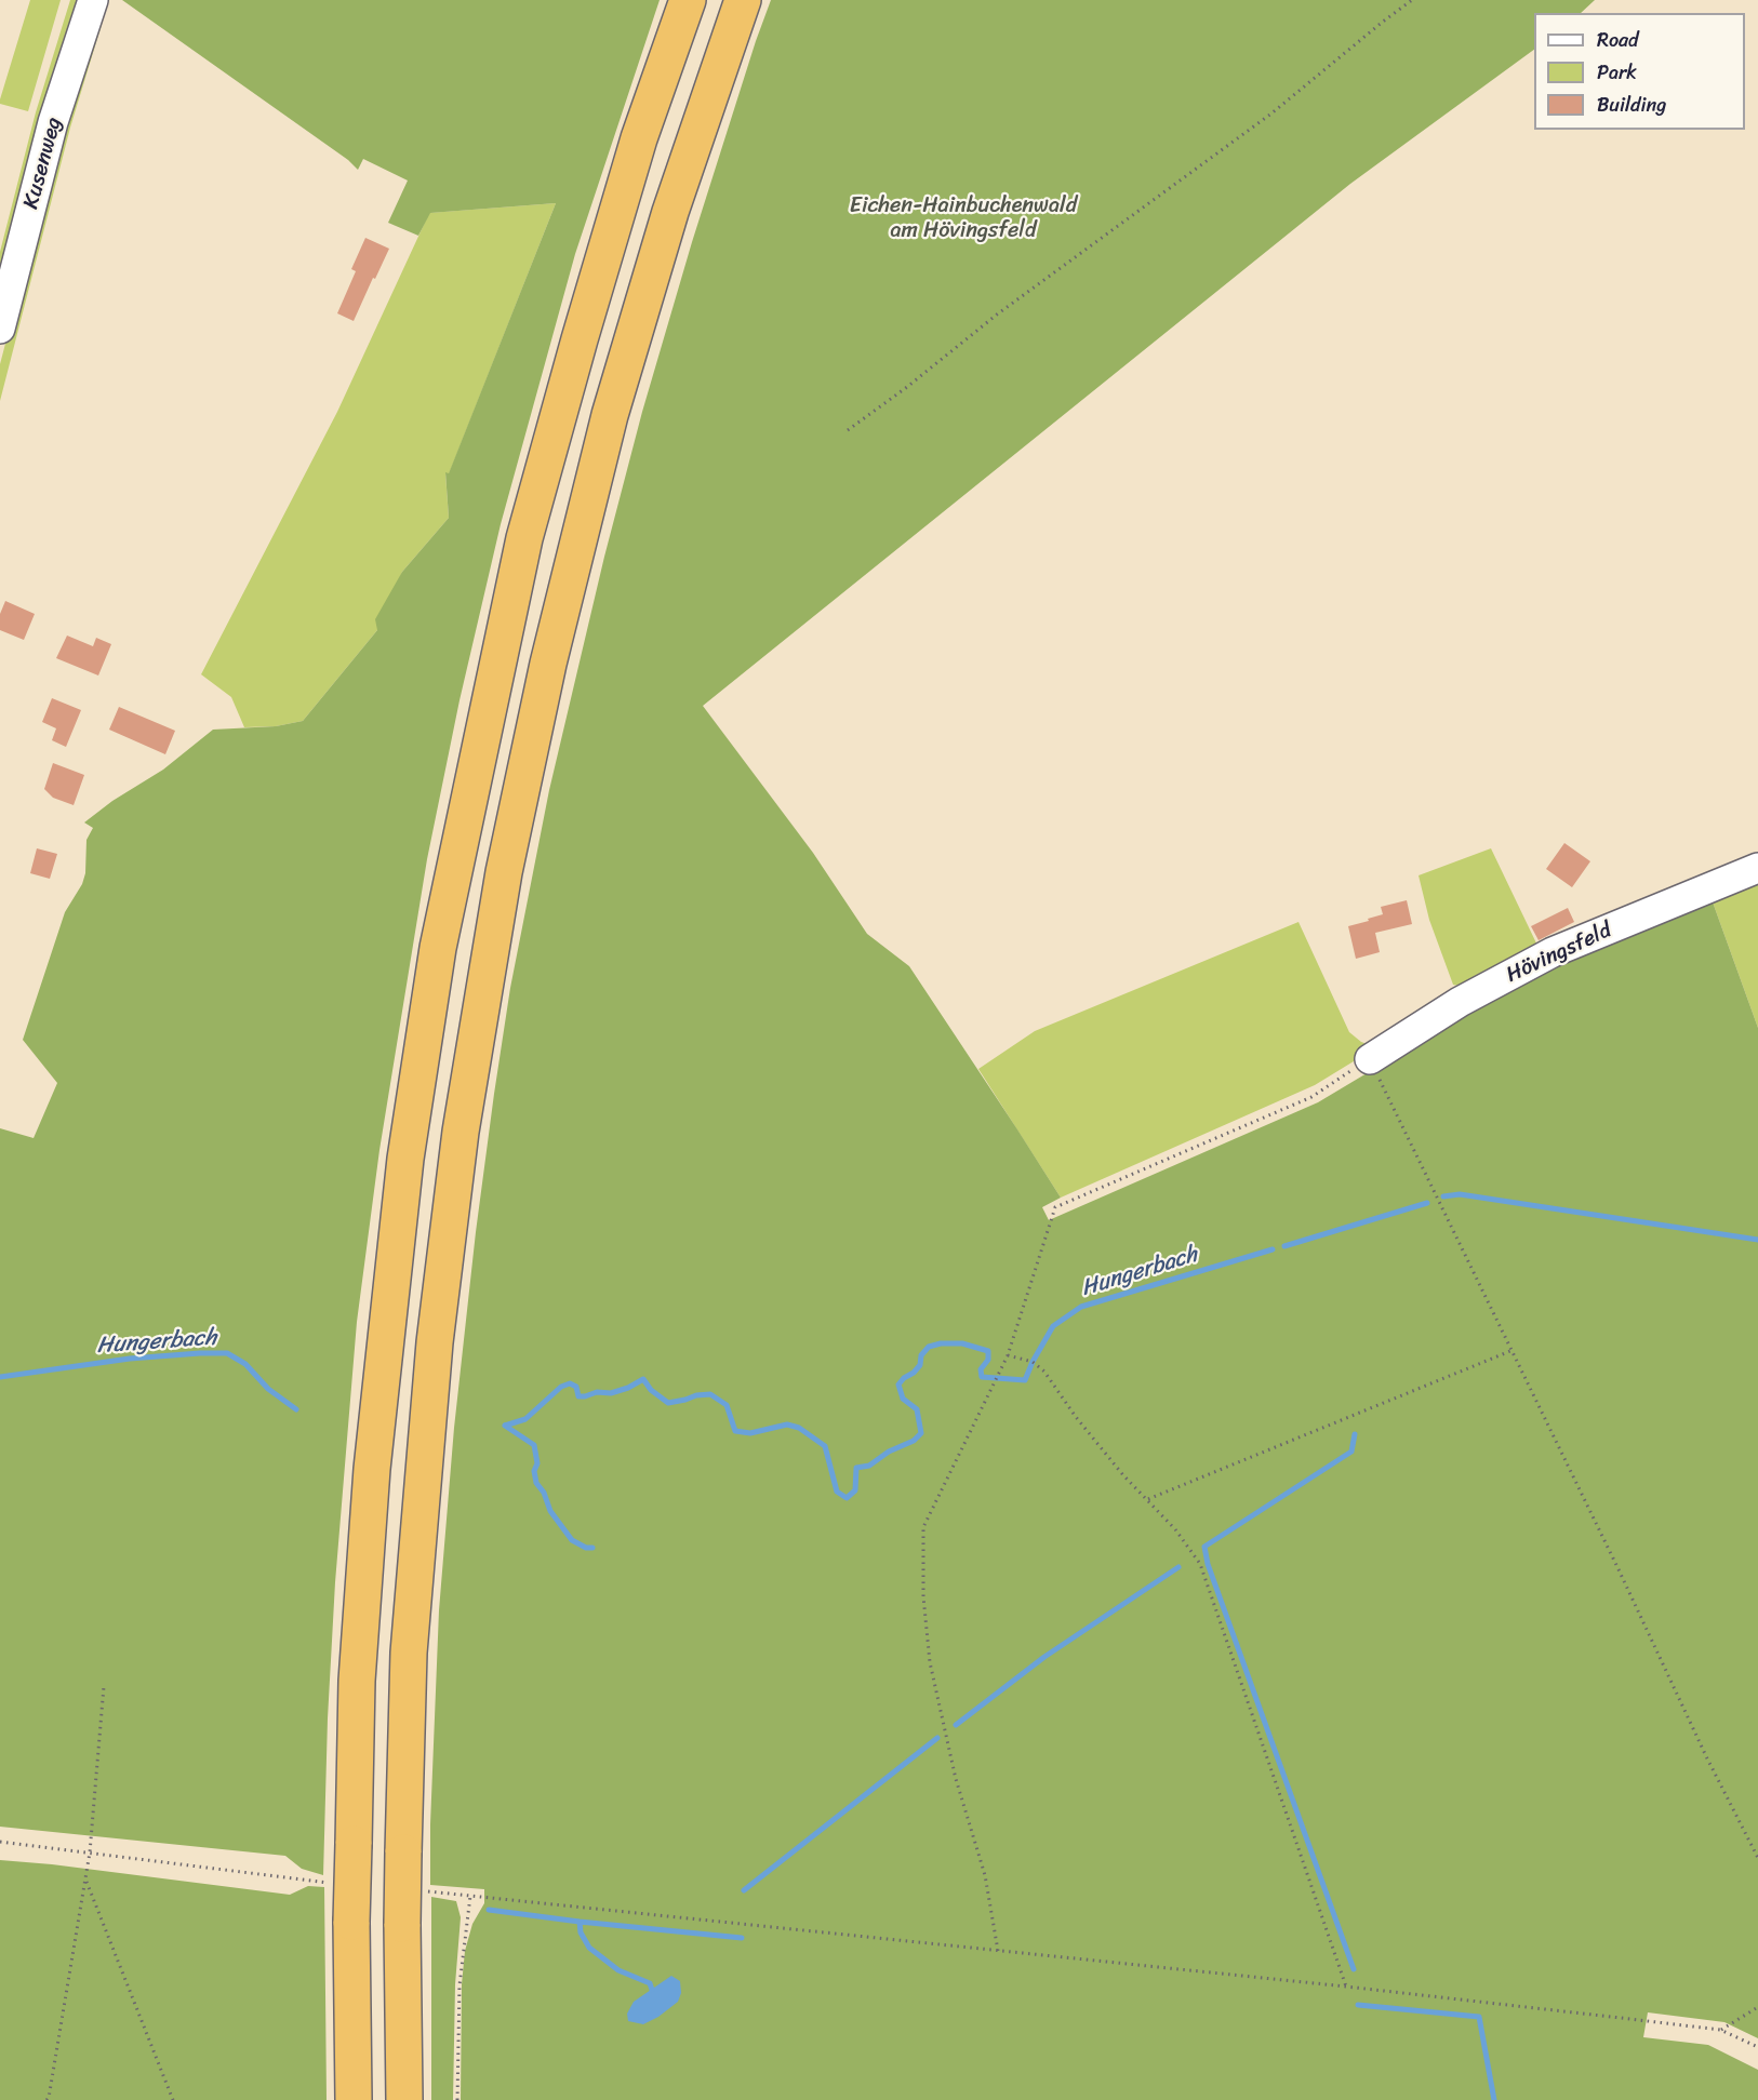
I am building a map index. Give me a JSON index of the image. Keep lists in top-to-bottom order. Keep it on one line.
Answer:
{"streets":{"street":["Kusenweg","Hövingsfeld"]},"water":["Hungerbach"],"parks":["Eichen-Hainbuchenwald am Hövingsfeld"],"legend":["Road","Park","Building"]}
